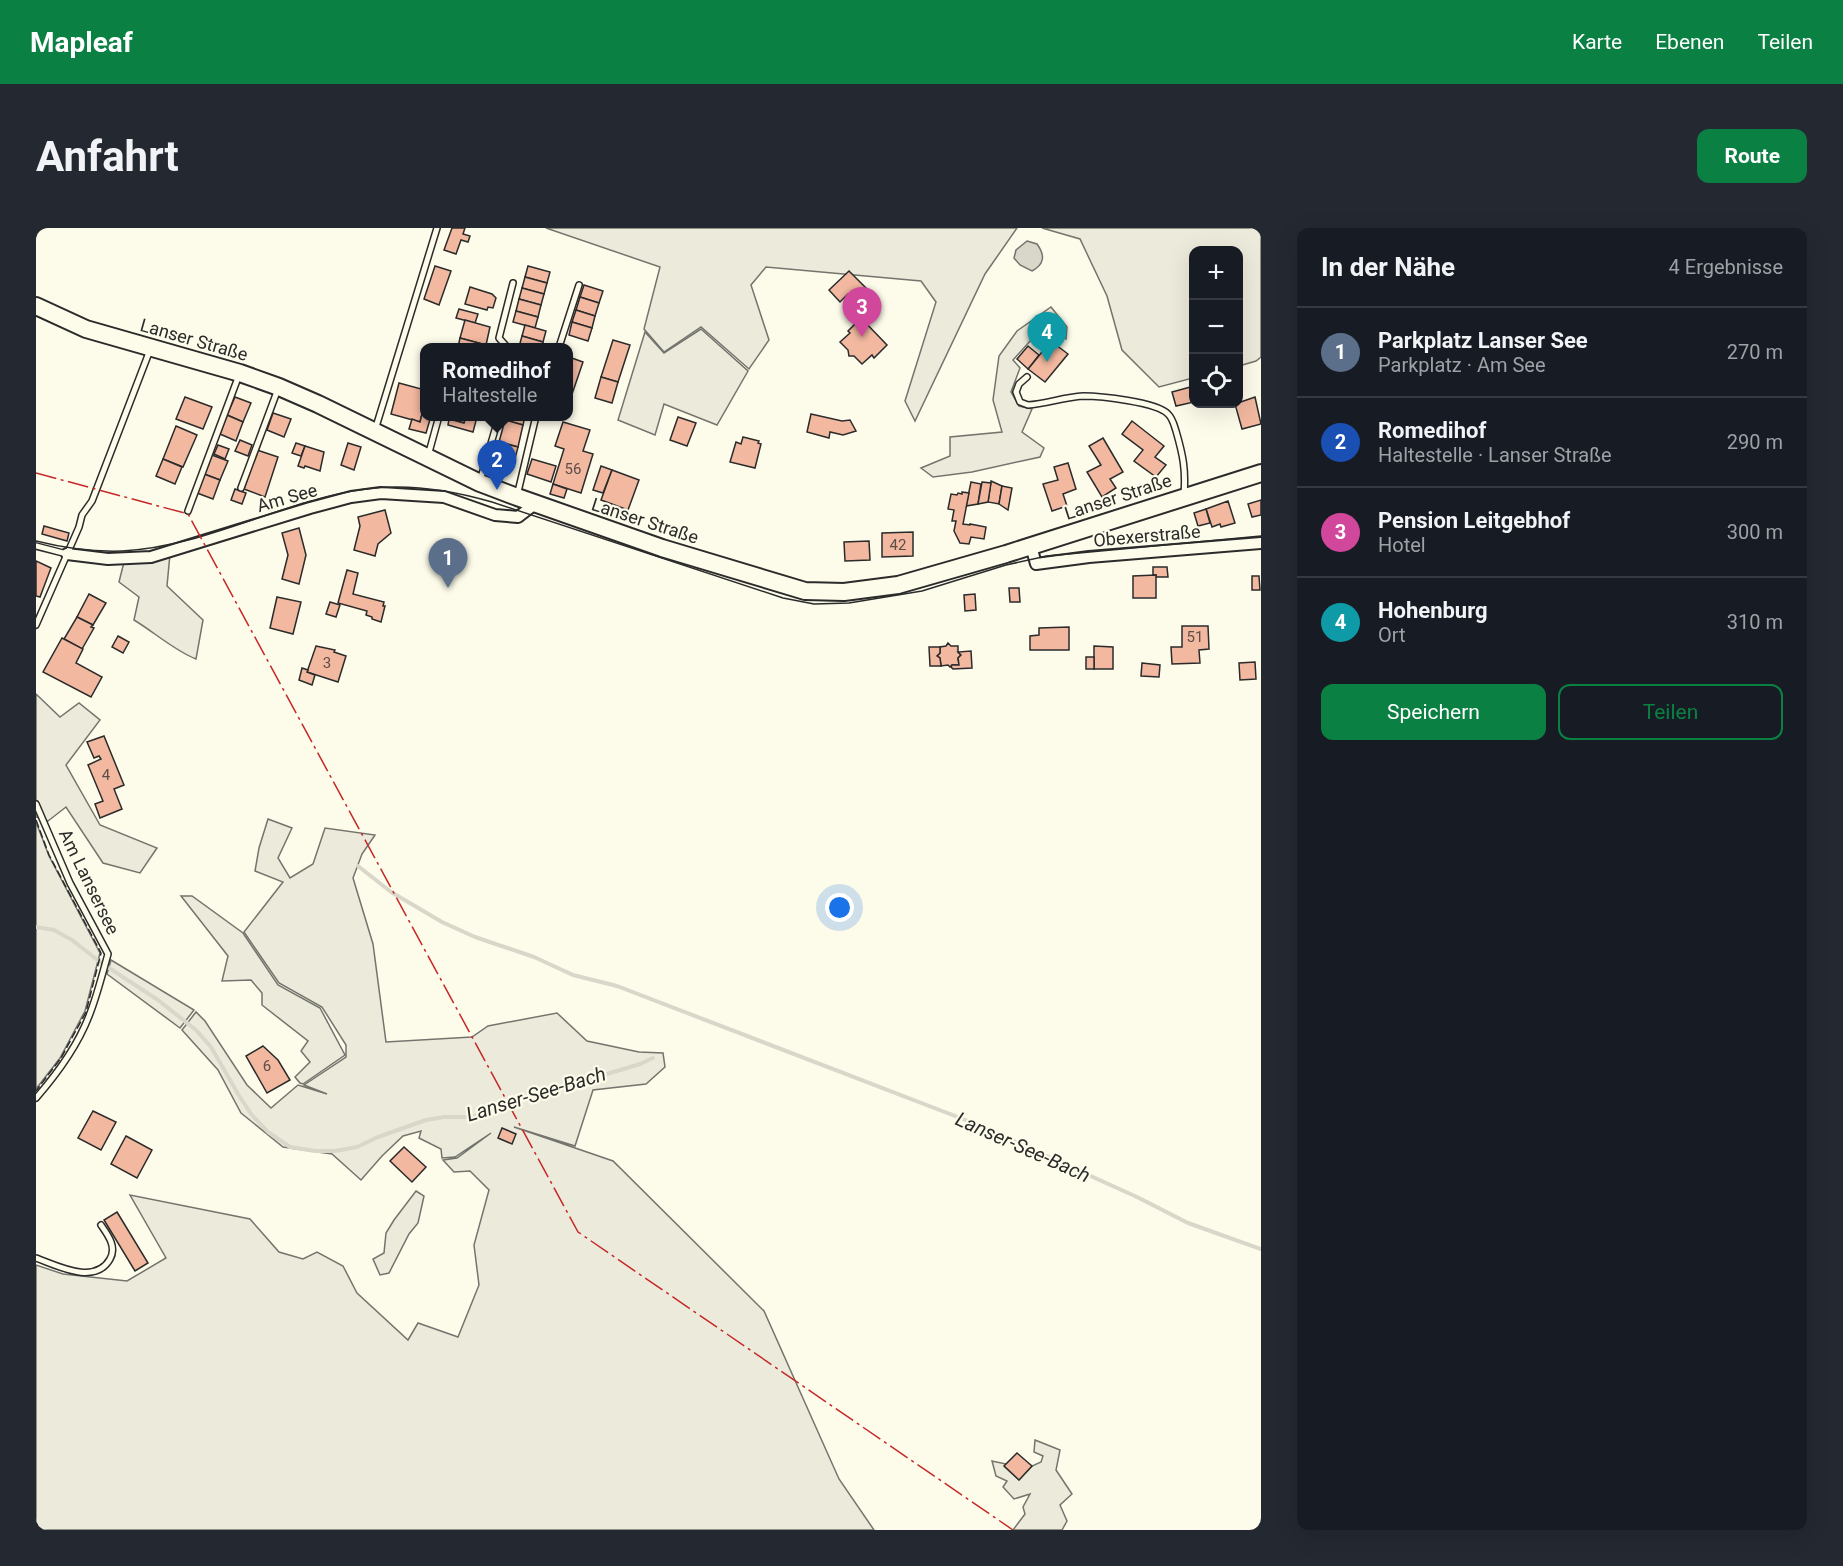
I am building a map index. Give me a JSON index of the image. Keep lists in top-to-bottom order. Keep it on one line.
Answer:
{"streets":{"main road":["Lanser Straße"],"street":["Am See","Obexerstraße"],"lane":["Am Lansersee"]},"crossings":[["Lanser Straße","Am See"],["Lanser Straße","Obexerstraße"]],"water":["Lanser-See-Bach"],"house_numbers":["56","42","51","3","4","6"],"page":{"header":"Mapleaf","nav":["Karte","Ebenen","Teilen"],"buttons":["Route",["Speichern","Teilen"]],"title":"Anfahrt","heading":["In der Nähe","4 Ergebnisse"],"map_buttons":["+","−"],"pins":["3","4","2","1"],"list":[{"mark":"1","name":"Parkplatz Lanser See","note":"Parkplatz · Am See","value":"270 m"},{"mark":"2","name":"Romedihof","note":"Haltestelle · Lanser Straße","value":"290 m"},{"mark":"3","name":"Pension Leitgebhof","note":"Hotel","value":"300 m"},{"mark":"4","name":"Hohenburg","note":"Ort","value":"310 m"}],"popup":["Romedihof","Haltestelle"]}}
